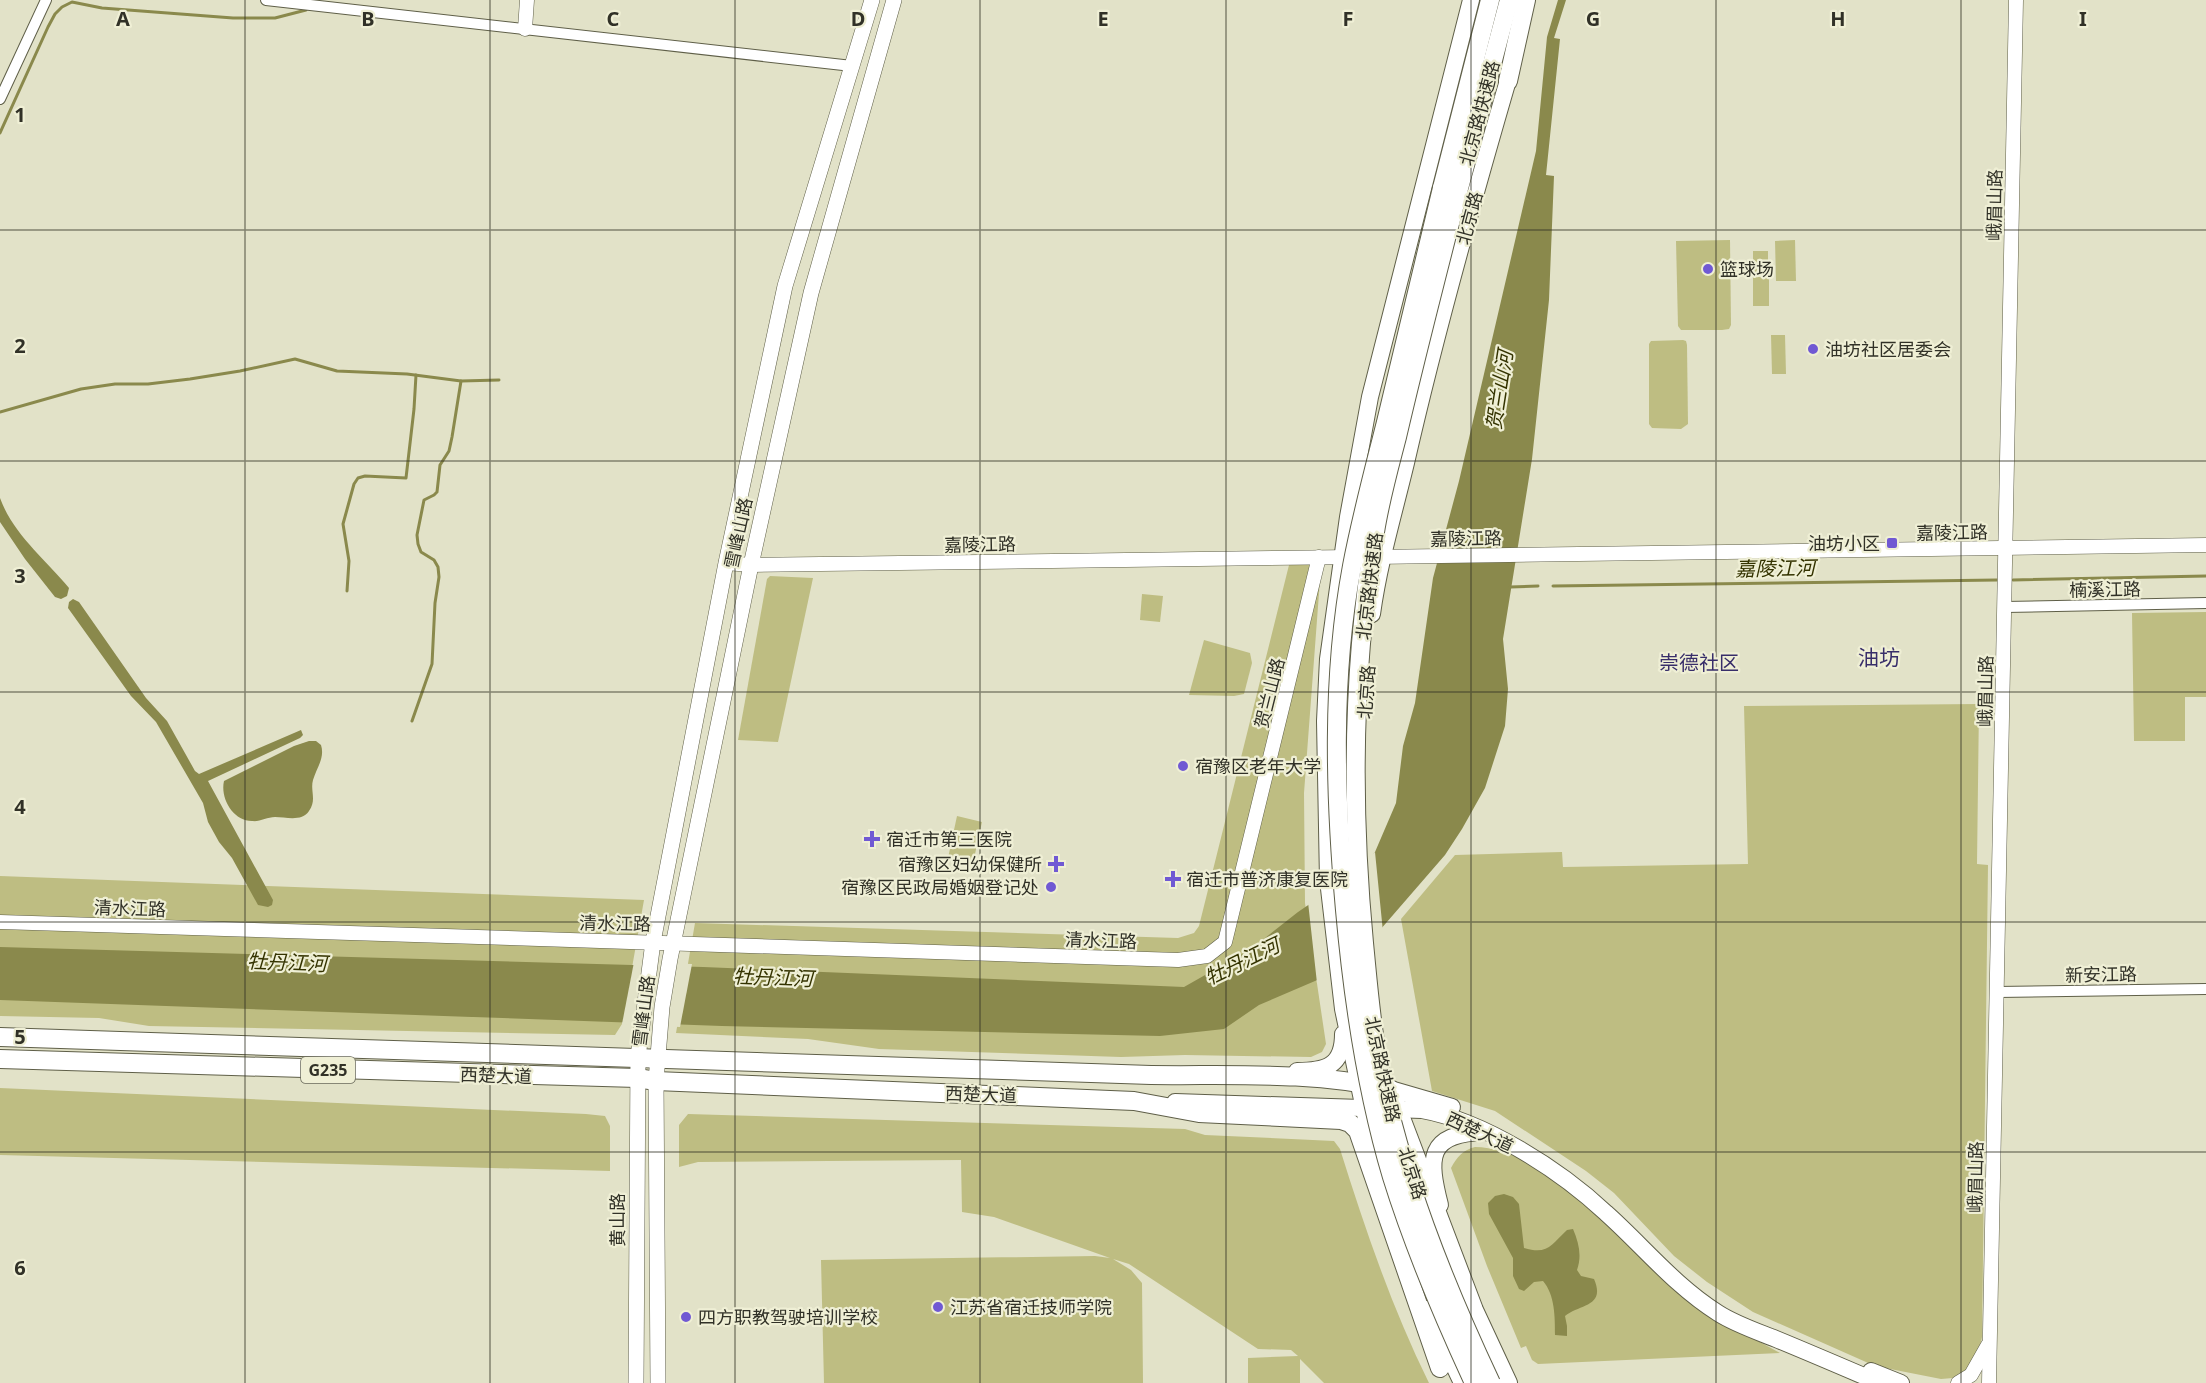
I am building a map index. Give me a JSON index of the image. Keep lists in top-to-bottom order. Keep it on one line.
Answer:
{"streets":{"highway":["北京路快速路","G235","西楚大道"],"main road":["北京路","雪峰山路","黄山路"],"street":["峨眉山路","嘉陵江路","楠溪江路","贺兰山路","清水江路","新安江路"]},"crossings":[["峨眉山路","嘉陵江路"],["峨眉山路","楠溪江路"],["峨眉山路","新安江路"],["北京路","嘉陵江路"],["北京路","西楚大道"],["嘉陵江路","雪峰山路"],["嘉陵江路","贺兰山路"],["雪峰山路","清水江路"],["雪峰山路","G235"],["雪峰山路","西楚大道"],["雪峰山路","黄山路"],["贺兰山路","清水江路"],["G235","西楚大道"],["G235","黄山路"],["西楚大道","黄山路"]],"districts":["油坊","崇德社区"],"water":["贺兰山河","嘉陵江河","牡丹江河"],"places":{"other":["篮球场","油坊社区居委会","宿豫区老年大学","宿豫区民政局婚姻登记处","江苏省宿迁技师学院","四方职教驾驶培训学校"],"transit":["油坊小区"],"health":["宿迁市第三医院","宿豫区妇幼保健所","宿迁市普济康复医院"]},"grid":{"columns":["A","B","C","D","E","F","G","H","I"],"rows":["1","2","3","4","5","6"]}}
